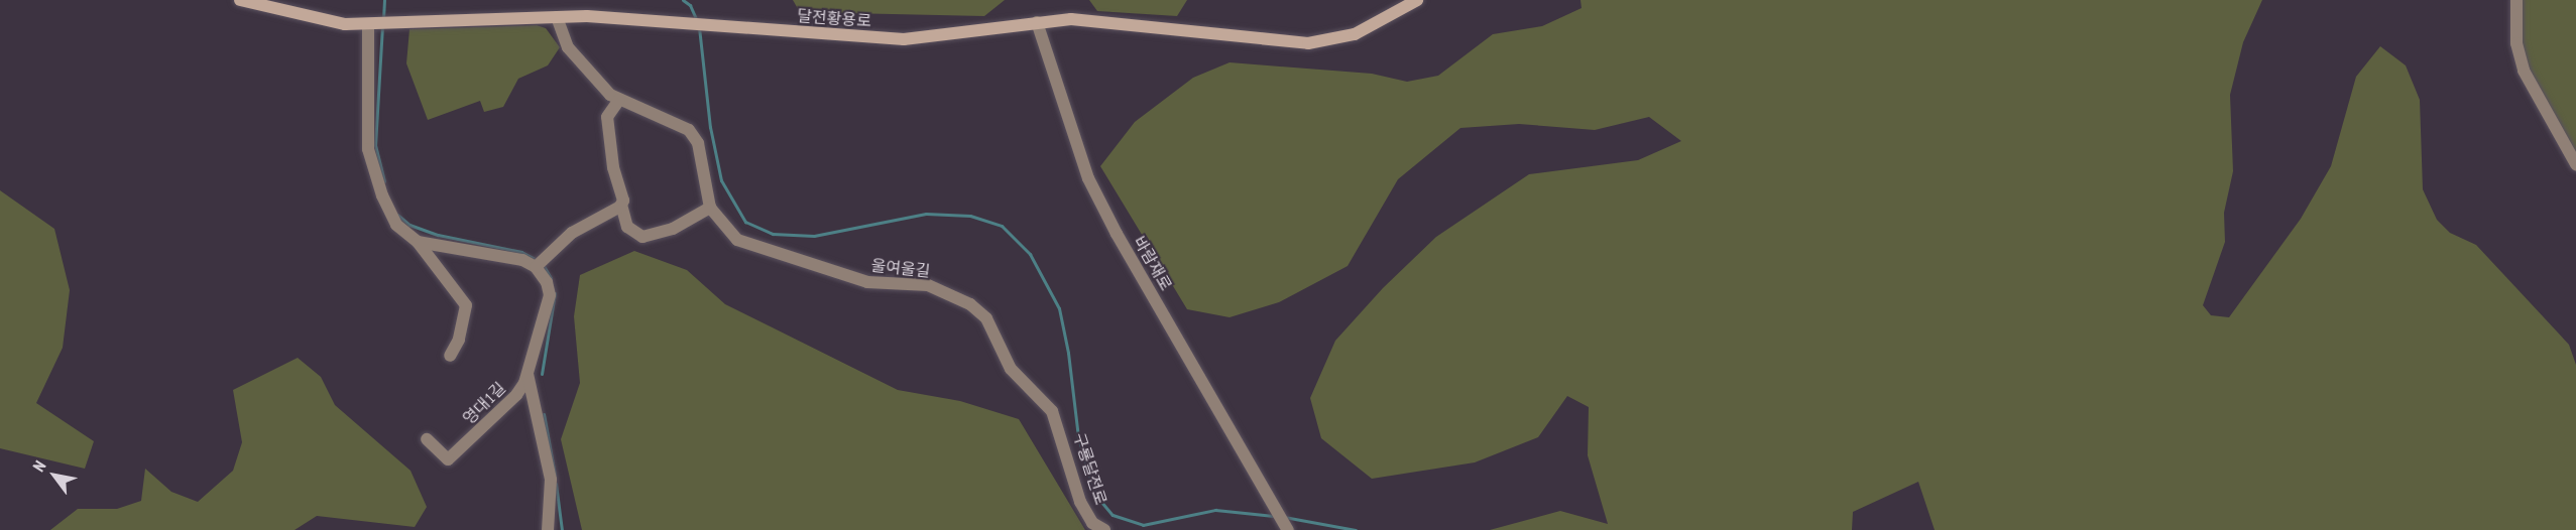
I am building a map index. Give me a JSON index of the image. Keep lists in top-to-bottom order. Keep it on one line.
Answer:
{"streets":{"main road":["달전황용로"],"street":["바람재로","울여울길","영대1길","구룡달전로"]},"crossings":[["달전황용로","바람재로"],["달전황용로","울여울길"],["울여울길","구룡달전로"]],"north":"top left"}
